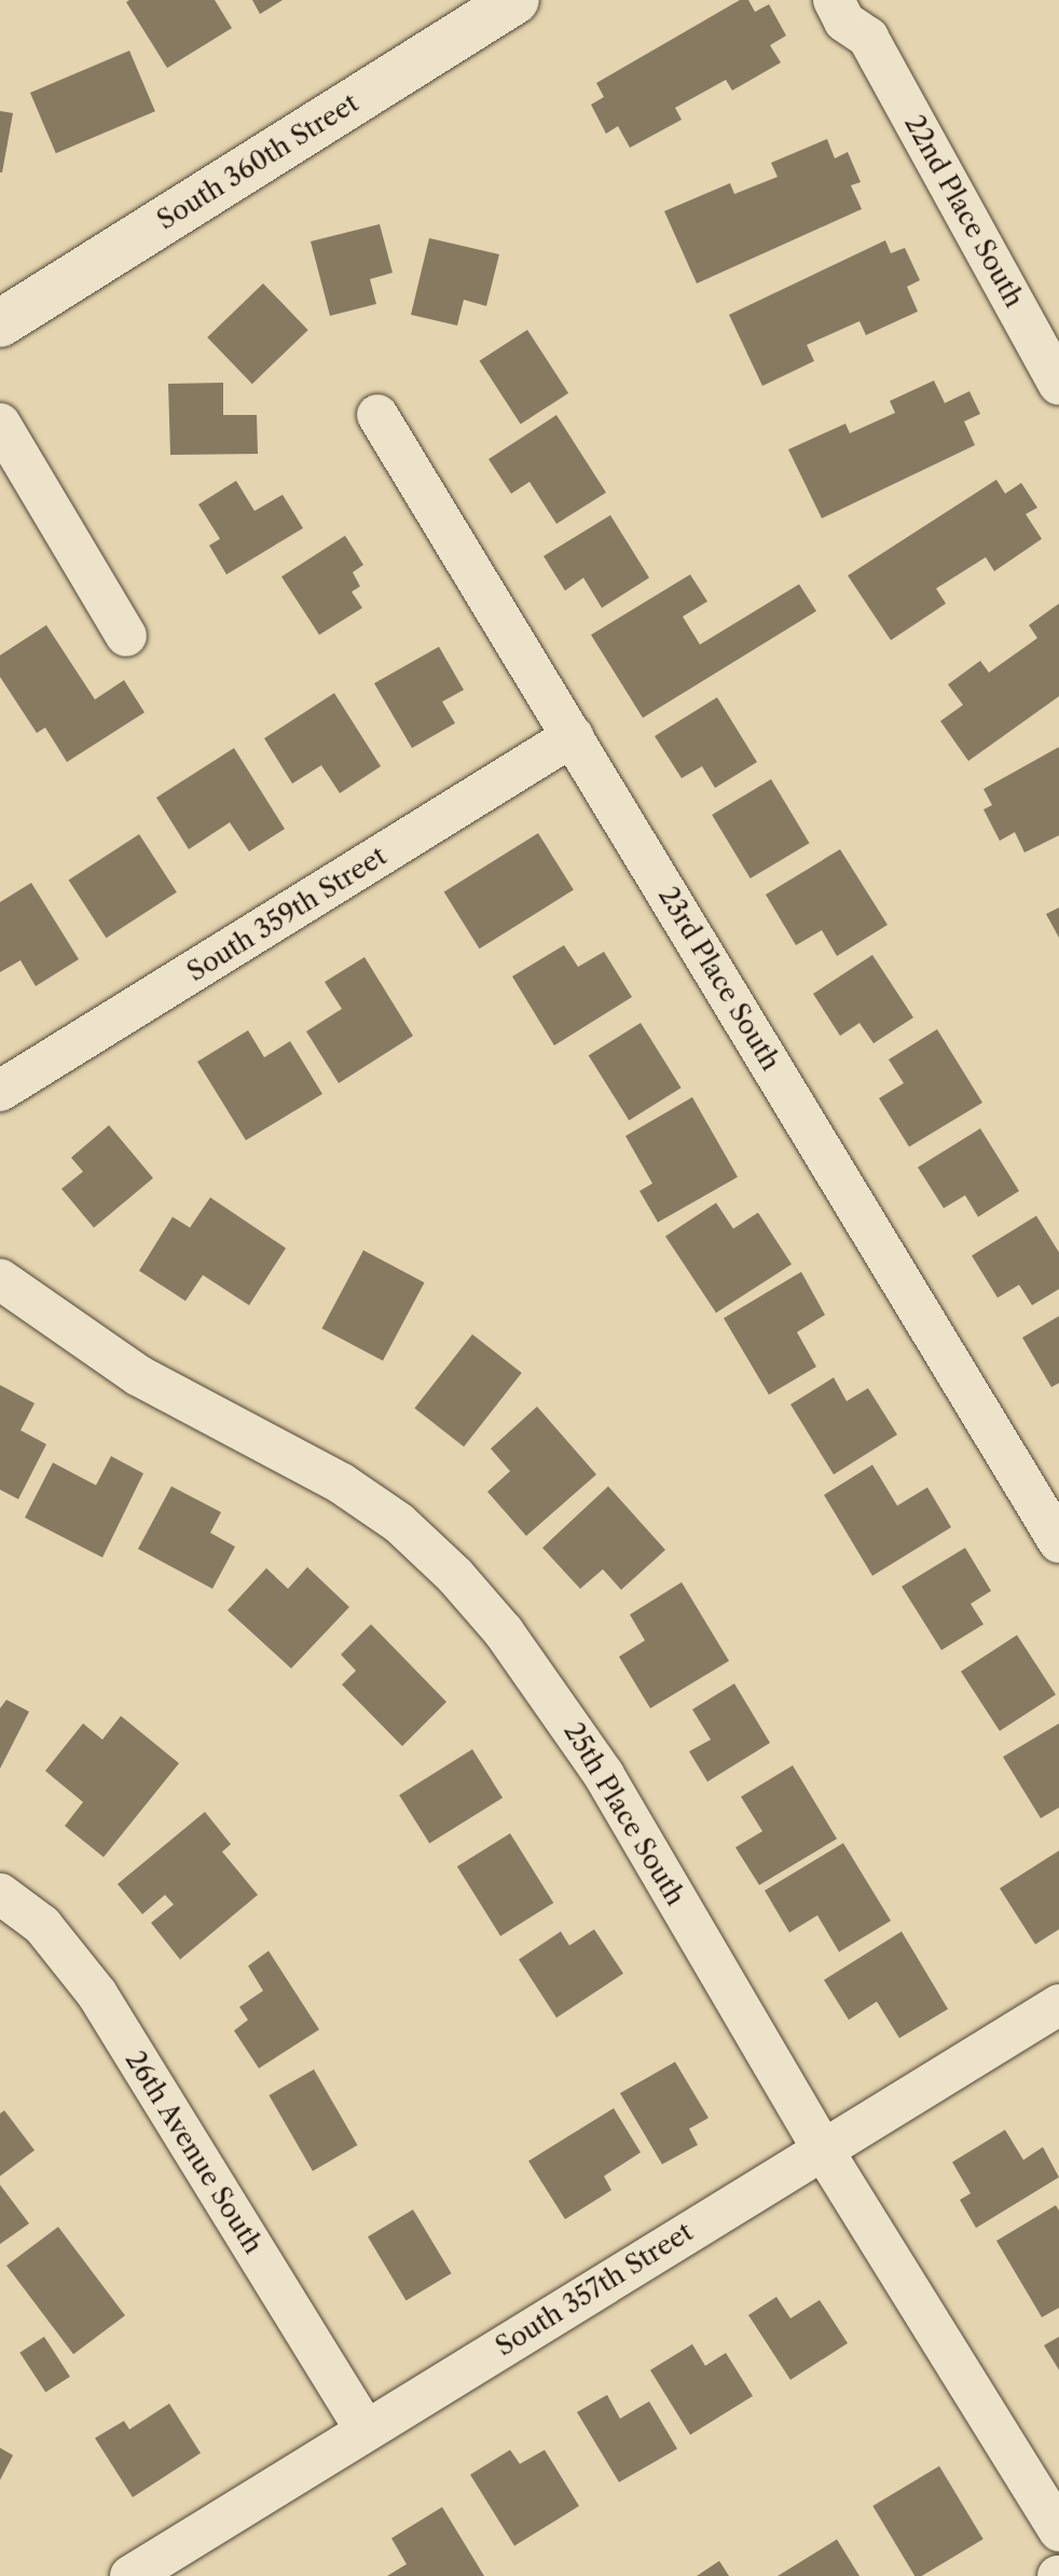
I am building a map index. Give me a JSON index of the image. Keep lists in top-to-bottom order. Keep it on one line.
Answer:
{"streets":{"street":["South 360th Street","22nd Place South","South 359th Street","23rd Place South","25th Place South","26th Avenue South","South 357th Street"]},"crossings":[["South 359th Street","23rd Place South"],["25th Place South","South 357th Street"],["26th Avenue South","South 357th Street"]]}
